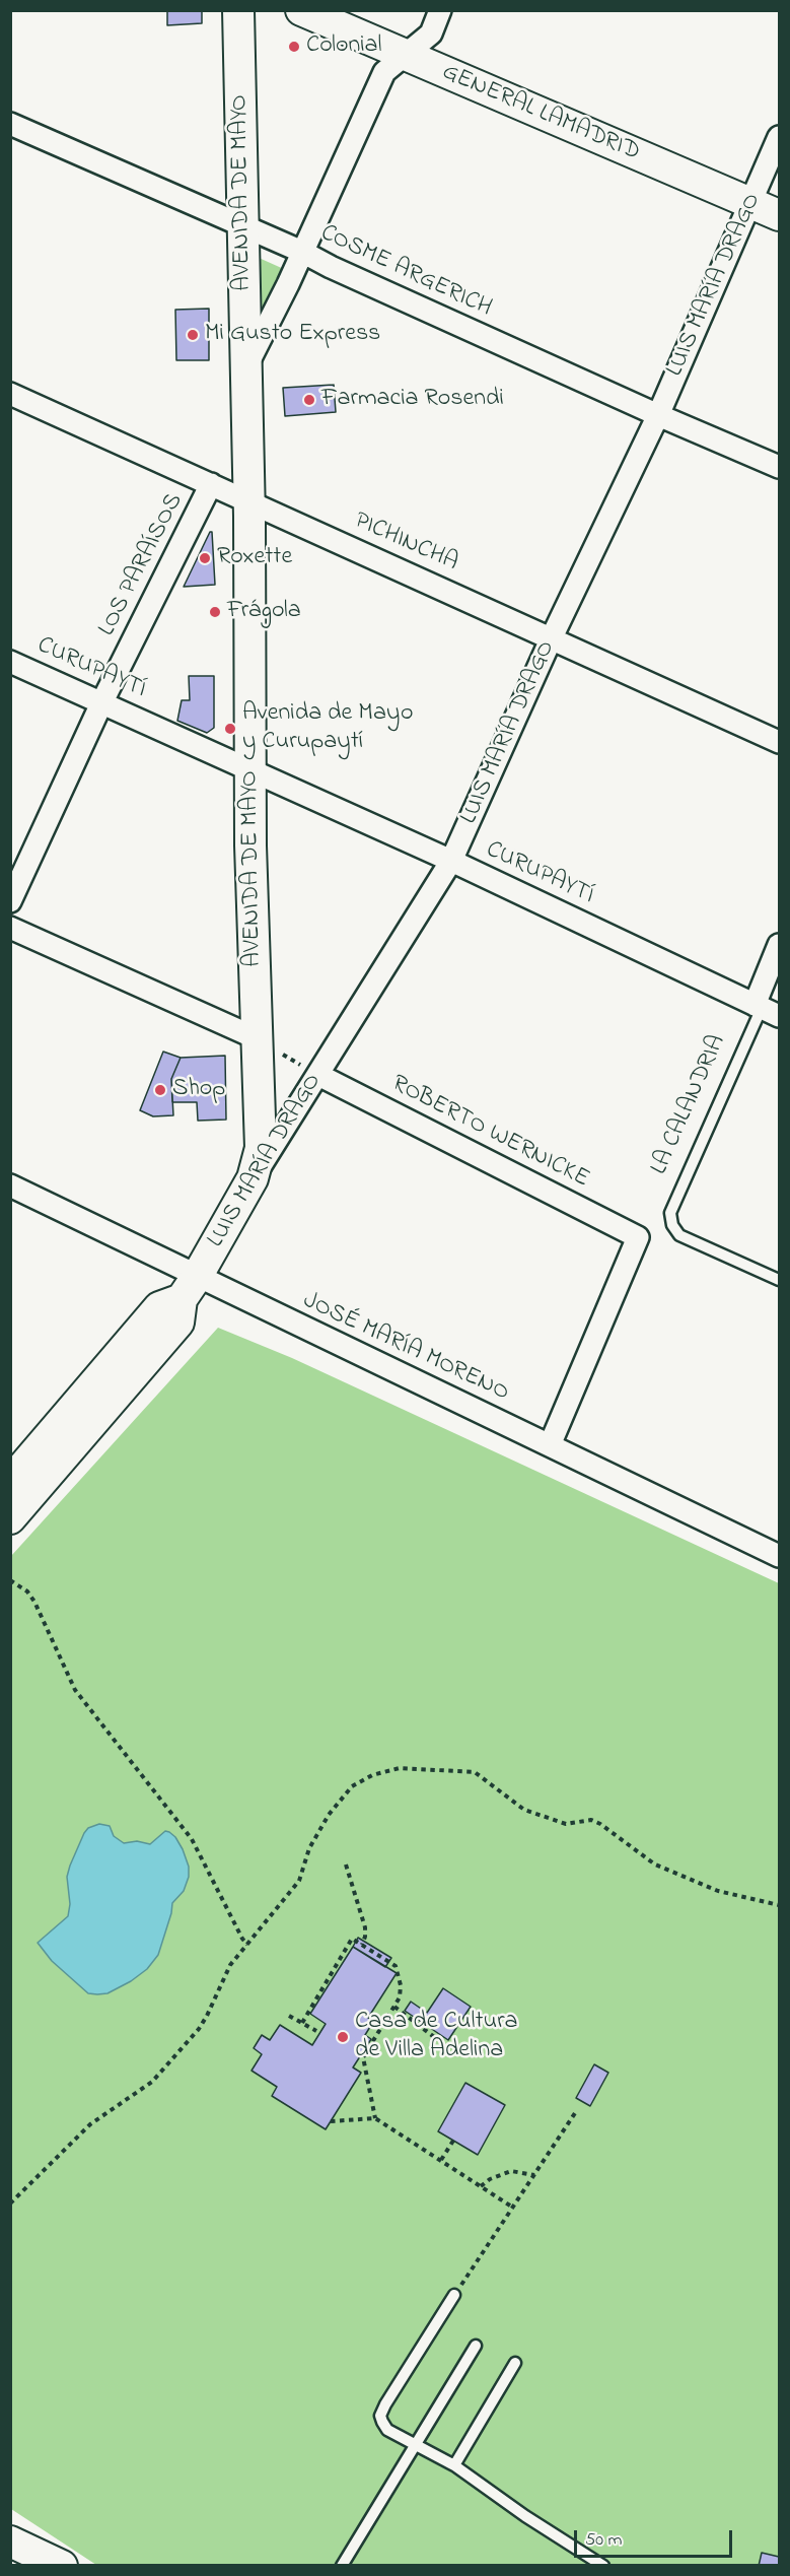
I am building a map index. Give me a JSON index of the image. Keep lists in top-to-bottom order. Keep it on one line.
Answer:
{"streets":{"main road":["GENERAL LAMADRID","AVENIDA DE MAYO","LUIS MARÍA DRAGO"],"street":["COSME ARGERICH","PICHINCHA","LOS PARAÍSOS","CURUPAYTÍ","LA CALANDRIA","ROBERTO WERNICKE","JOSÉ MARÍA MORENO"]},"crossings":[["GENERAL LAMADRID","LUIS MARÍA DRAGO"],["AVENIDA DE MAYO","COSME ARGERICH"],["AVENIDA DE MAYO","LUIS MARÍA DRAGO"],["AVENIDA DE MAYO","PICHINCHA"],["AVENIDA DE MAYO","CURUPAYTÍ"],["COSME ARGERICH","LUIS MARÍA DRAGO"],["LUIS MARÍA DRAGO","PICHINCHA"],["LUIS MARÍA DRAGO","CURUPAYTÍ"],["LUIS MARÍA DRAGO","ROBERTO WERNICKE"],["LUIS MARÍA DRAGO","JOSÉ MARÍA MORENO"],["PICHINCHA","LOS PARAÍSOS"],["LOS PARAÍSOS","CURUPAYTÍ"],["CURUPAYTÍ","LA CALANDRIA"],["ROBERTO WERNICKE","JOSÉ MARÍA MORENO"]],"places":["Colonial","Mi Gusto Express","Farmacia Rosendi","Roxette","Frágola","Avenida de Mayo y Curupaytí","Shop","Casa de Cultura de Villa Adelina"],"scale_bar":"50 m"}
